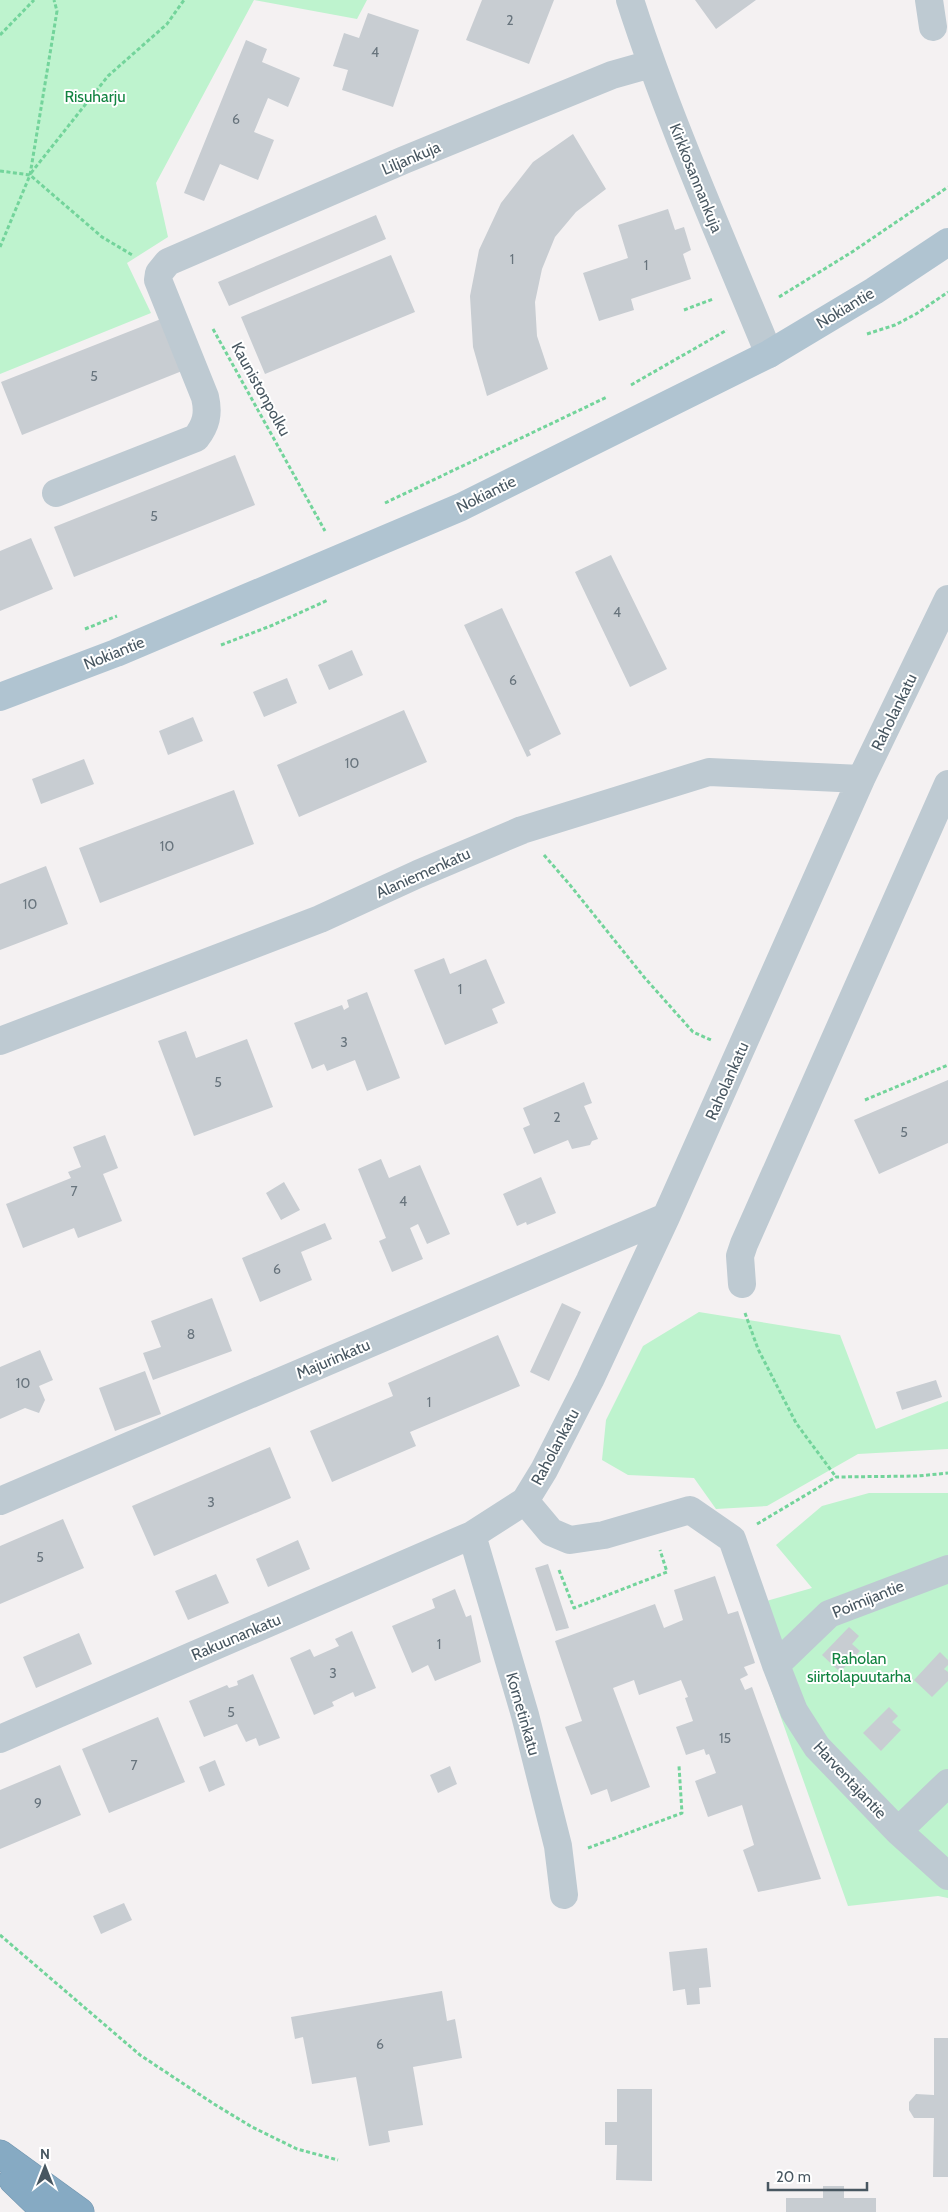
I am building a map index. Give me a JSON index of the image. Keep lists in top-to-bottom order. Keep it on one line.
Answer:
{"streets":{"main road":["Nokiantie"],"street":["Liljankuja","Kirkkosannankuja","Raholankatu","Alaniemenkatu","Majurinkatu","Poimijantie","Rakuunankatu","Kornetinkatu","Harventajantie"],"path":["Kaunistonpolku"]},"crossings":[["Liljankuja","Kirkkosannankuja"],["Kirkkosannankuja","Nokiantie"],["Raholankatu","Alaniemenkatu"],["Raholankatu","Majurinkatu"],["Raholankatu","Rakuunankatu"],["Raholankatu","Kornetinkatu"],["Poimijantie","Harventajantie"],["Rakuunankatu","Kornetinkatu"]],"parks":["Risuharju","Raholan siirtolapuutarha"],"house_numbers":["2","4","6","1","1","5","5","4","6","10","10","10","1","3","5","2","5","7","4","6","8","10","1","3","5","1","3","5","15","7","9","6"],"scale_bar":"20 m","north":"top"}
